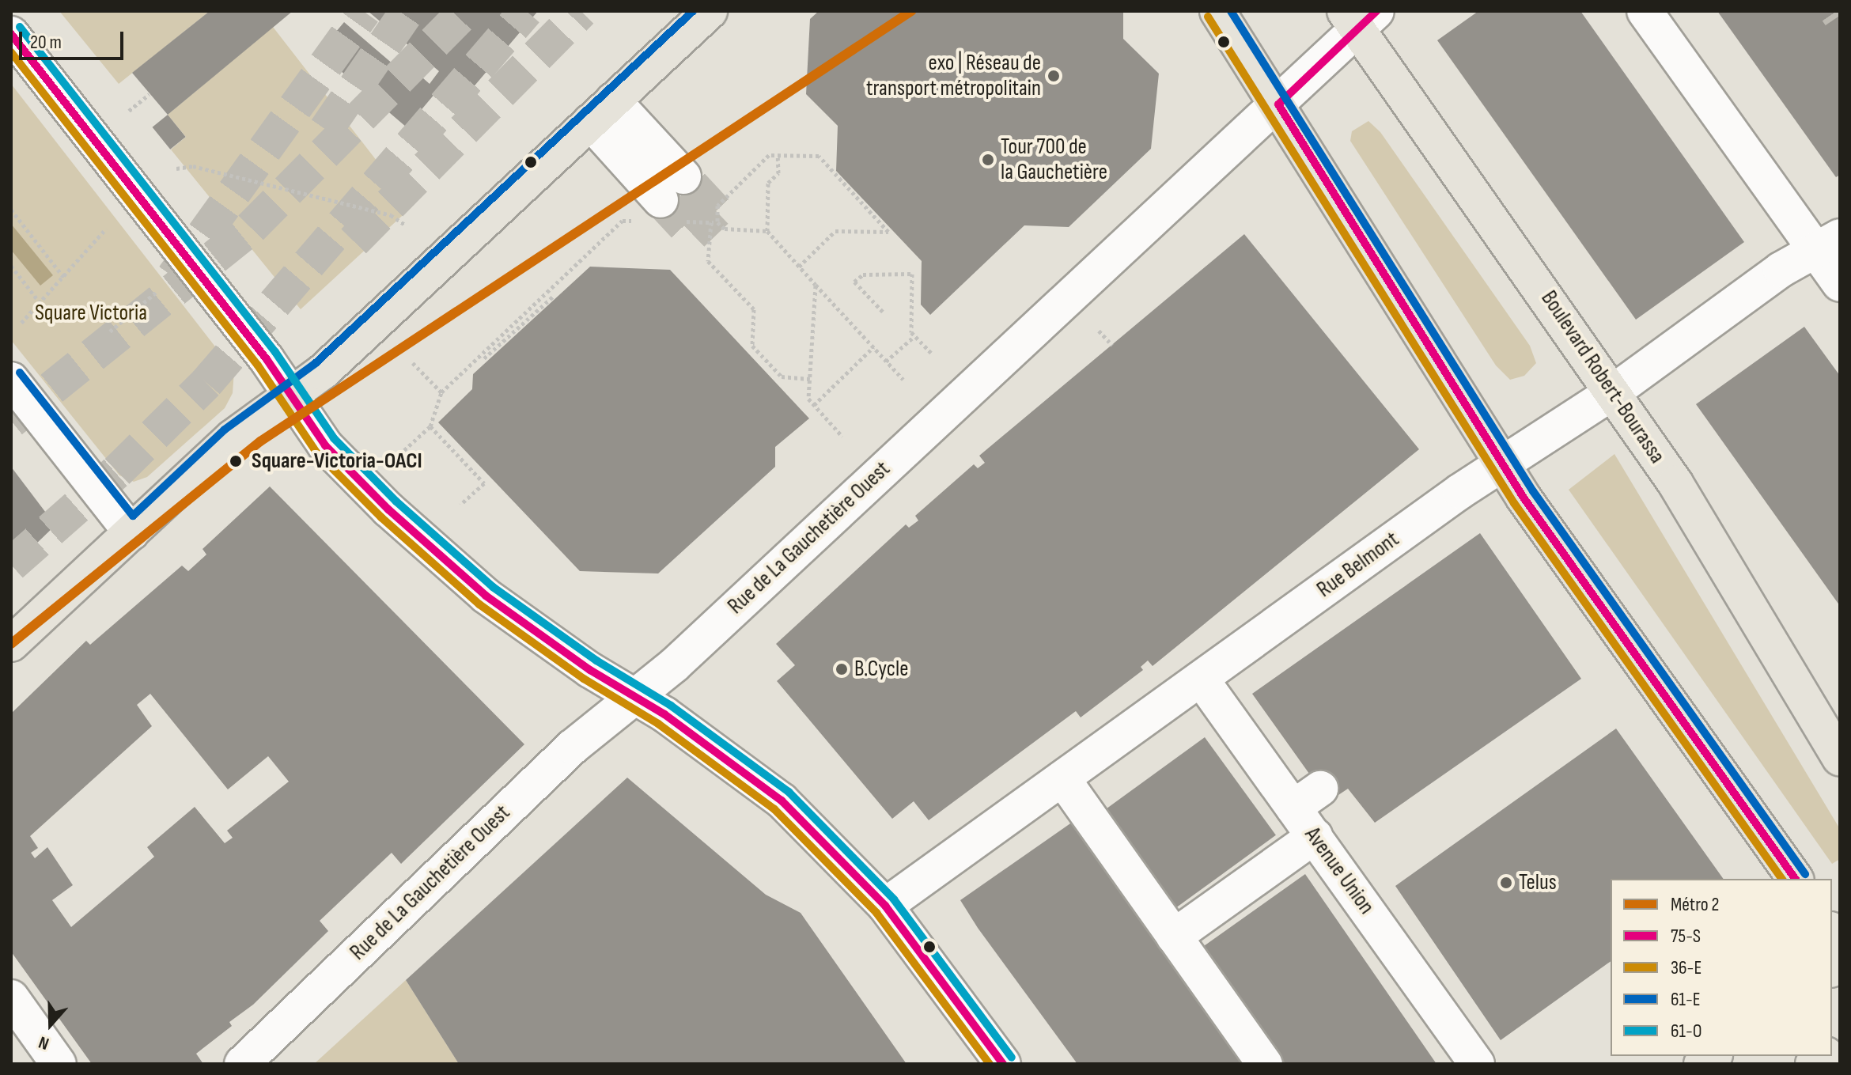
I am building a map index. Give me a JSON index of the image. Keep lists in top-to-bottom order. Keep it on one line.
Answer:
{"streets":{"main road":["Boulevard Robert-Bourassa"],"street":["Rue de La Gauchetière Ouest","Rue Belmont","Avenue Union"]},"crossings":[["Boulevard Robert-Bourassa","Rue de La Gauchetière Ouest"],["Boulevard Robert-Bourassa","Rue Belmont"],["Rue Belmont","Avenue Union"]],"parks":["Square Victoria"],"places":["exo | Réseau de transport métropolitain","Tour 700 de la Gauchetière","Square-Victoria-OACI","B.Cycle","Telus"],"lines":["metro line 2","transit line 75-S","transit line 61-E","transit line 36-E","transit line 61-O"],"legend":["Métro 2","75-S","36-E","61-E","61-O"],"scale_bar":"20 m","north":"bottom"}
